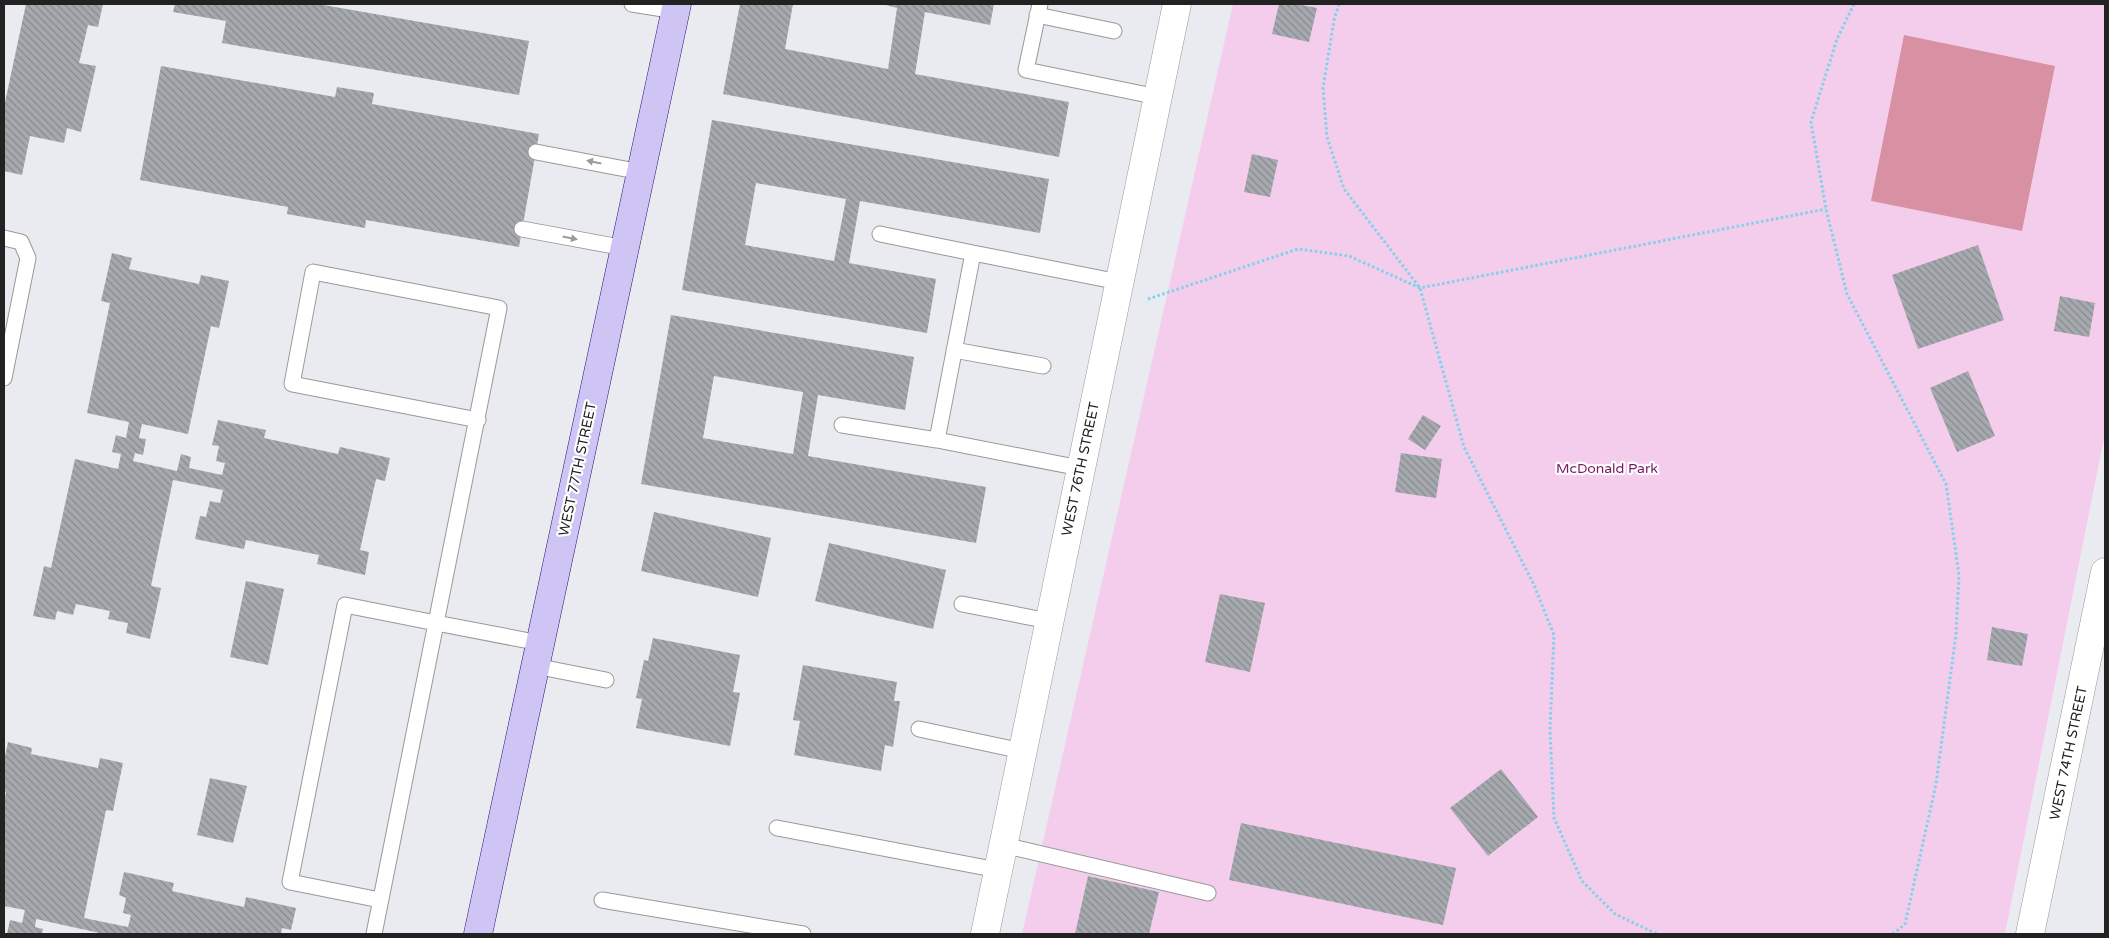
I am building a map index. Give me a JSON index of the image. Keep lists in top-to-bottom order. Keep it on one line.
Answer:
{"streets":{"street":["WEST 77TH STREET","WEST 76TH STREET","WEST 74TH STREET"]},"parks":["McDonald Park"]}
